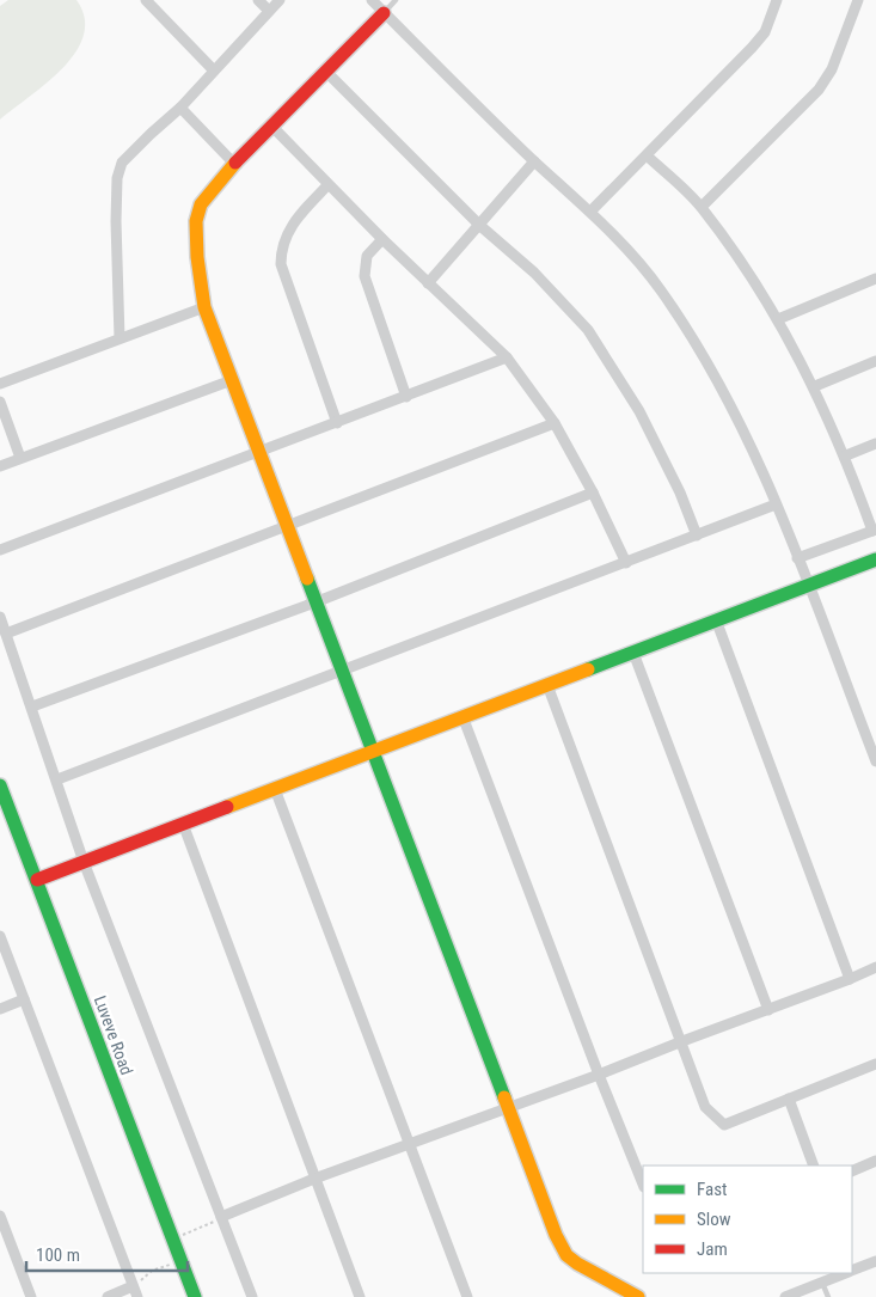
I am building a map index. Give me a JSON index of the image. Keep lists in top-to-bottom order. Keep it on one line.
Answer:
{"streets":{"street":["Luveve Road"]},"legend":["Fast","Slow","Jam"],"scale_bar":"100 m"}
